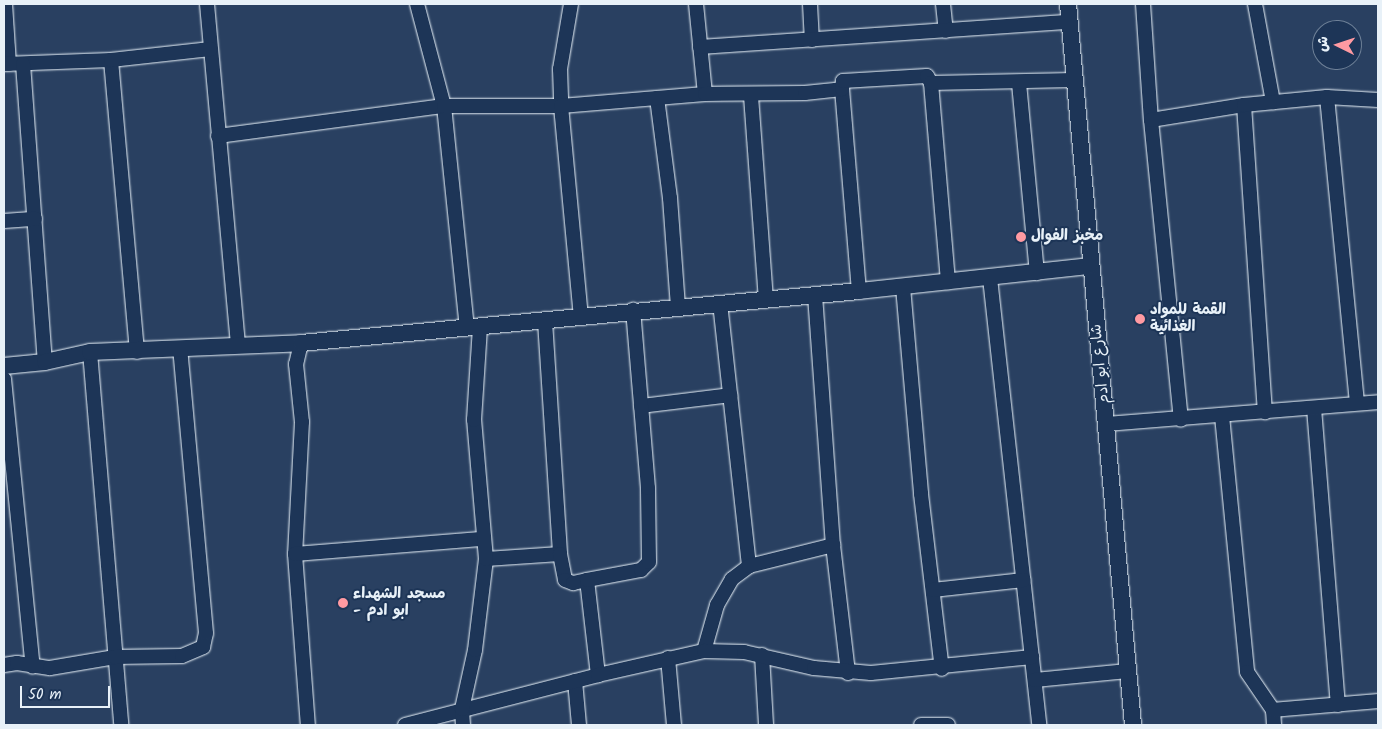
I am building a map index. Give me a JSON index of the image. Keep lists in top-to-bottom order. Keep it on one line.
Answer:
{"streets":{"street":["شارع ابو ادم"]},"places":["مخبز الفوال","القمة للمواد الغذائية","مسجد الشهداء - ابو ادم"],"scale_bar":"50 m","north":"left"}
